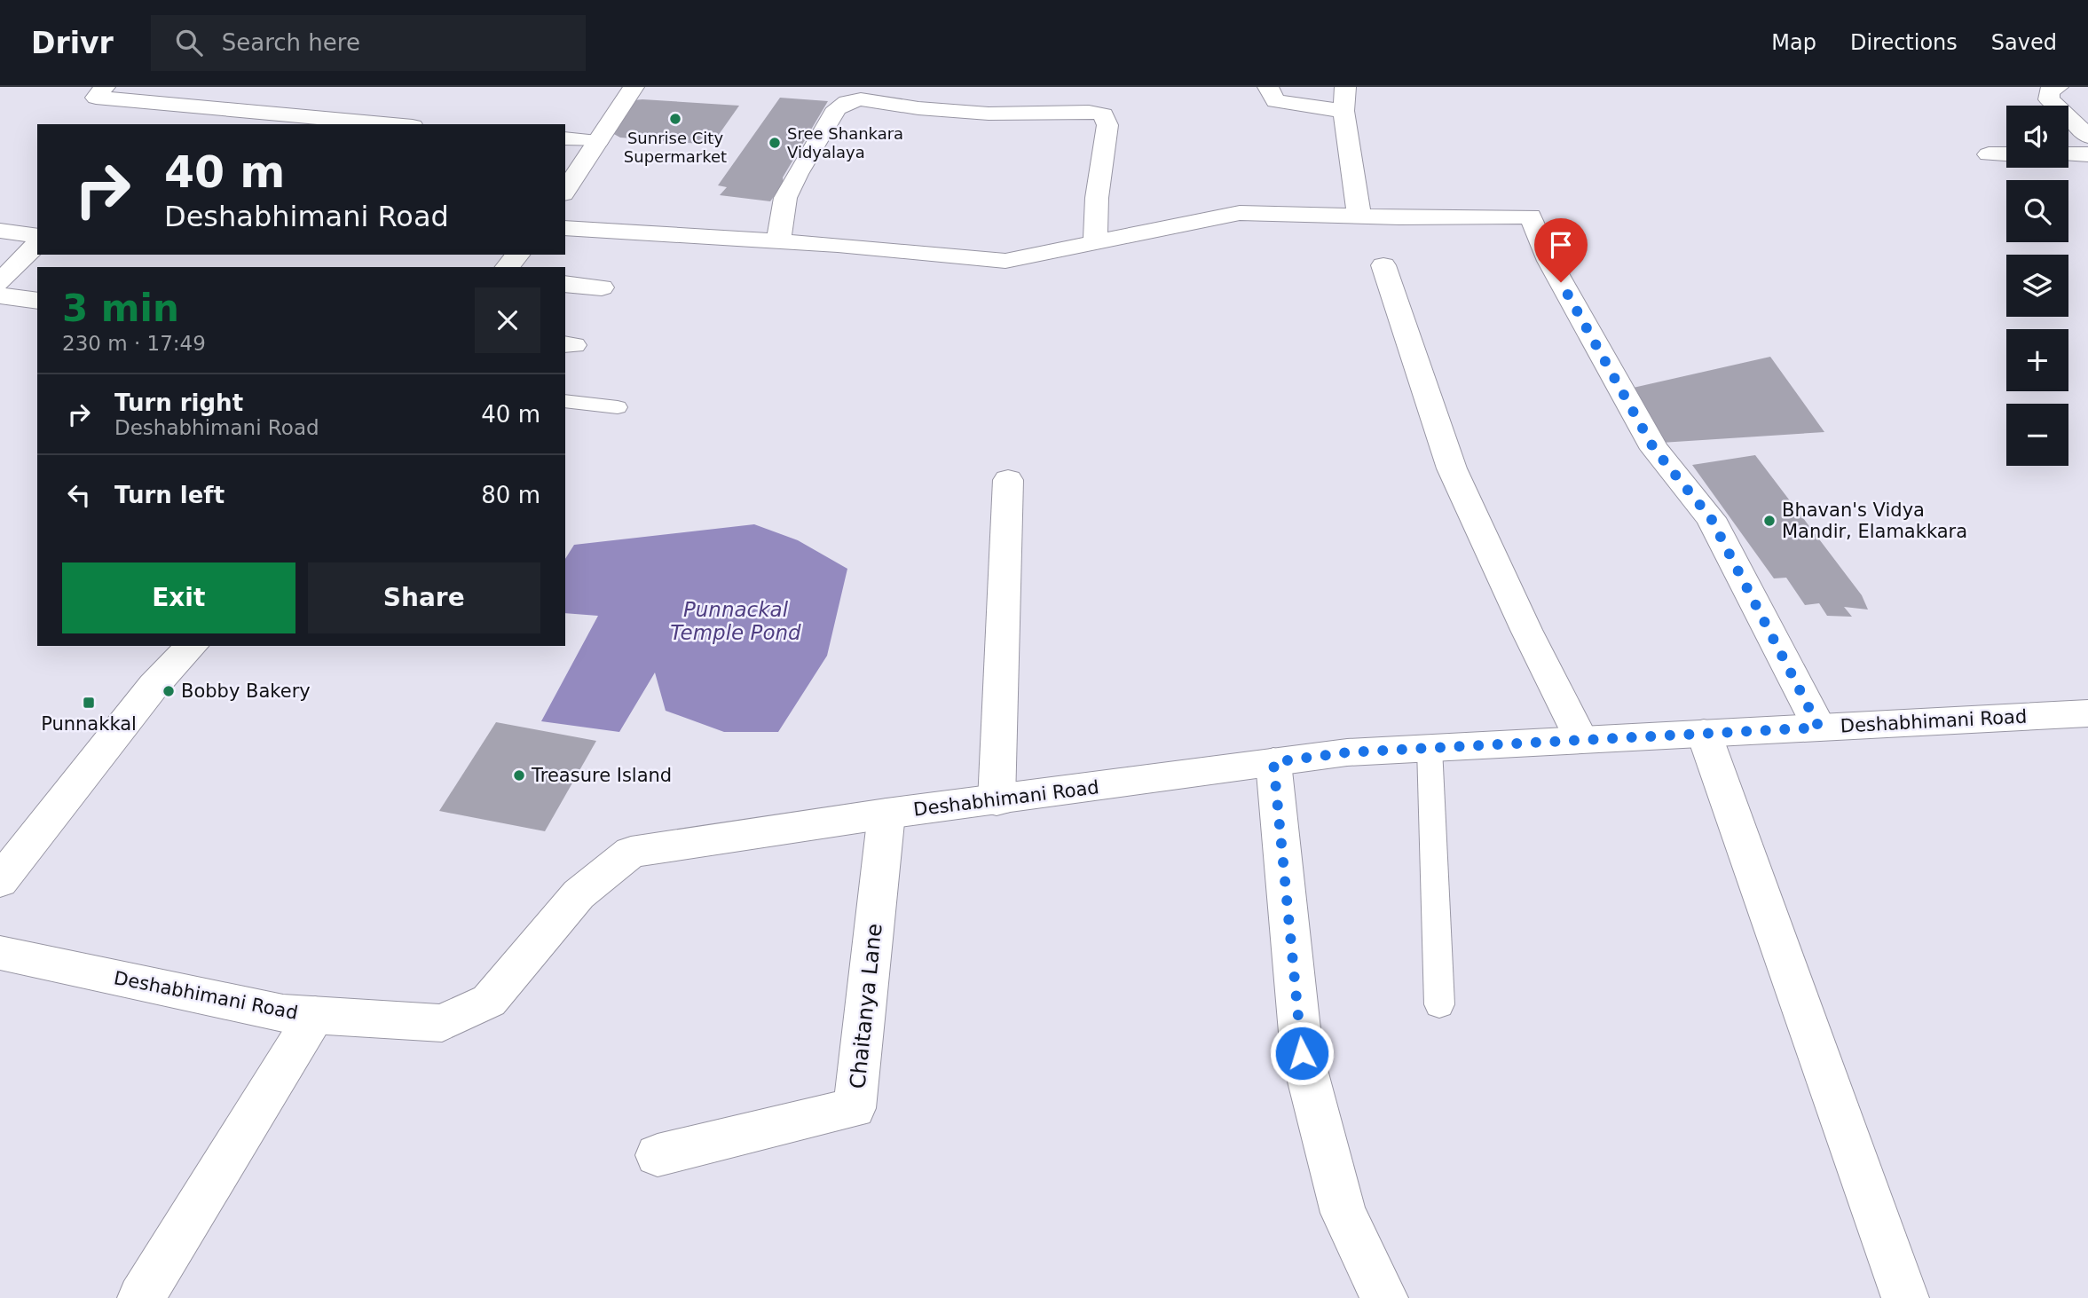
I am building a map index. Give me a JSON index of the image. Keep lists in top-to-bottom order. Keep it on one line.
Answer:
{"streets":{"street":["Deshabhimani Road","Chaitanya Lane"]},"crossings":[["Deshabhimani Road","Chaitanya Lane"]],"water":["Punnackal Temple Pond"],"places":{"other":["Sunrise City Supermarket","Sree Shankara Vidyalaya","Bhavan's Vidya Mandir, Elamakkara","Bobby Bakery","Treasure Island"],"transit":["Punnakkal"]},"page":{"header":"Drivr","search":"Search here","nav":["Map","Directions","Saved"],"map_buttons":["+","−"],"turn":["40 m","Deshabhimani Road"],"heading":["3 min","230 m · 17:49"],"list":[{"name":"Turn right","note":"Deshabhimani Road","value":"40 m"},{"name":"Turn left","value":"80 m"}],"buttons":["Exit","Share"]}}
